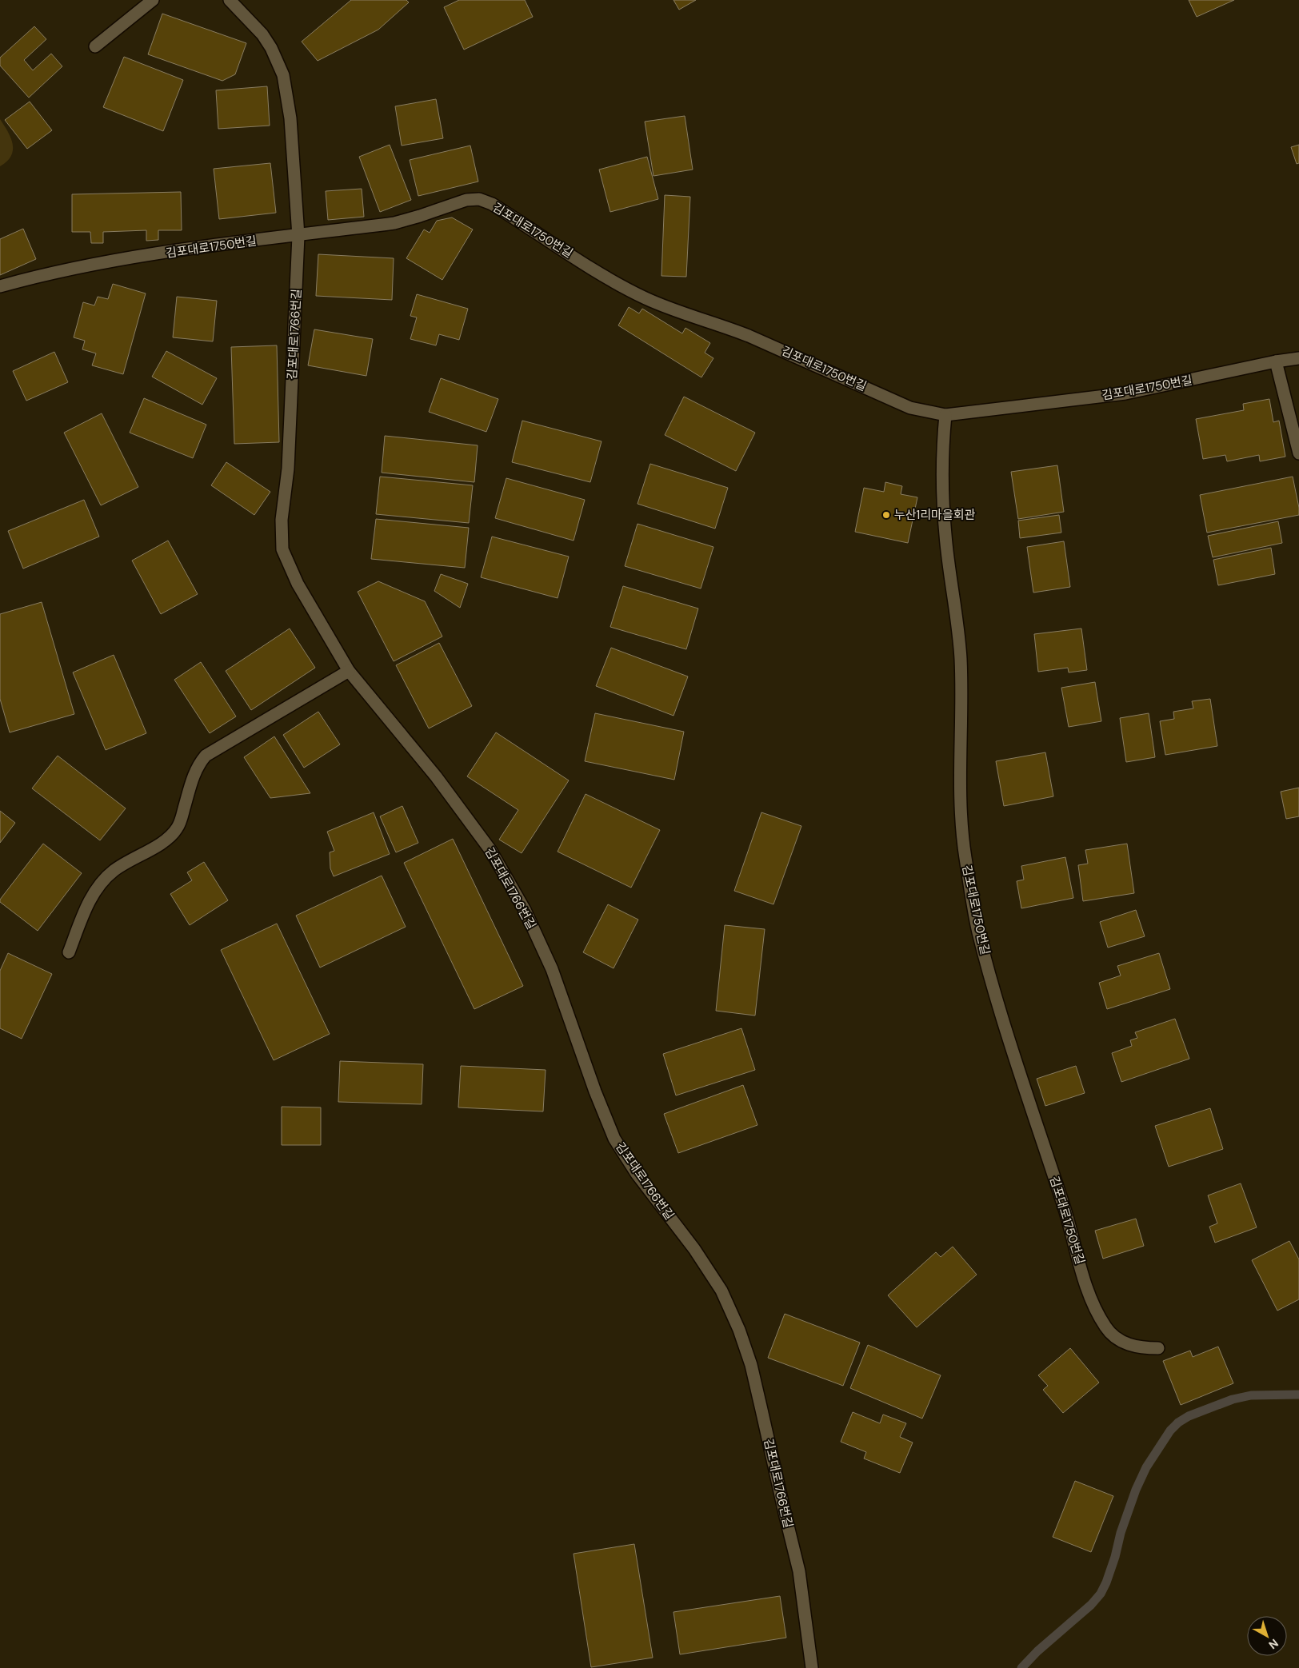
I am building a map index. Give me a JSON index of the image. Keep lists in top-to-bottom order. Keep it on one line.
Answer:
{"streets":{"lane":["김포대로1750번길","김포대로1766번길"]},"crossings":[["김포대로1750번길","김포대로1766번길"]],"places":["누산1리마을회관"],"north":"bottom right"}
